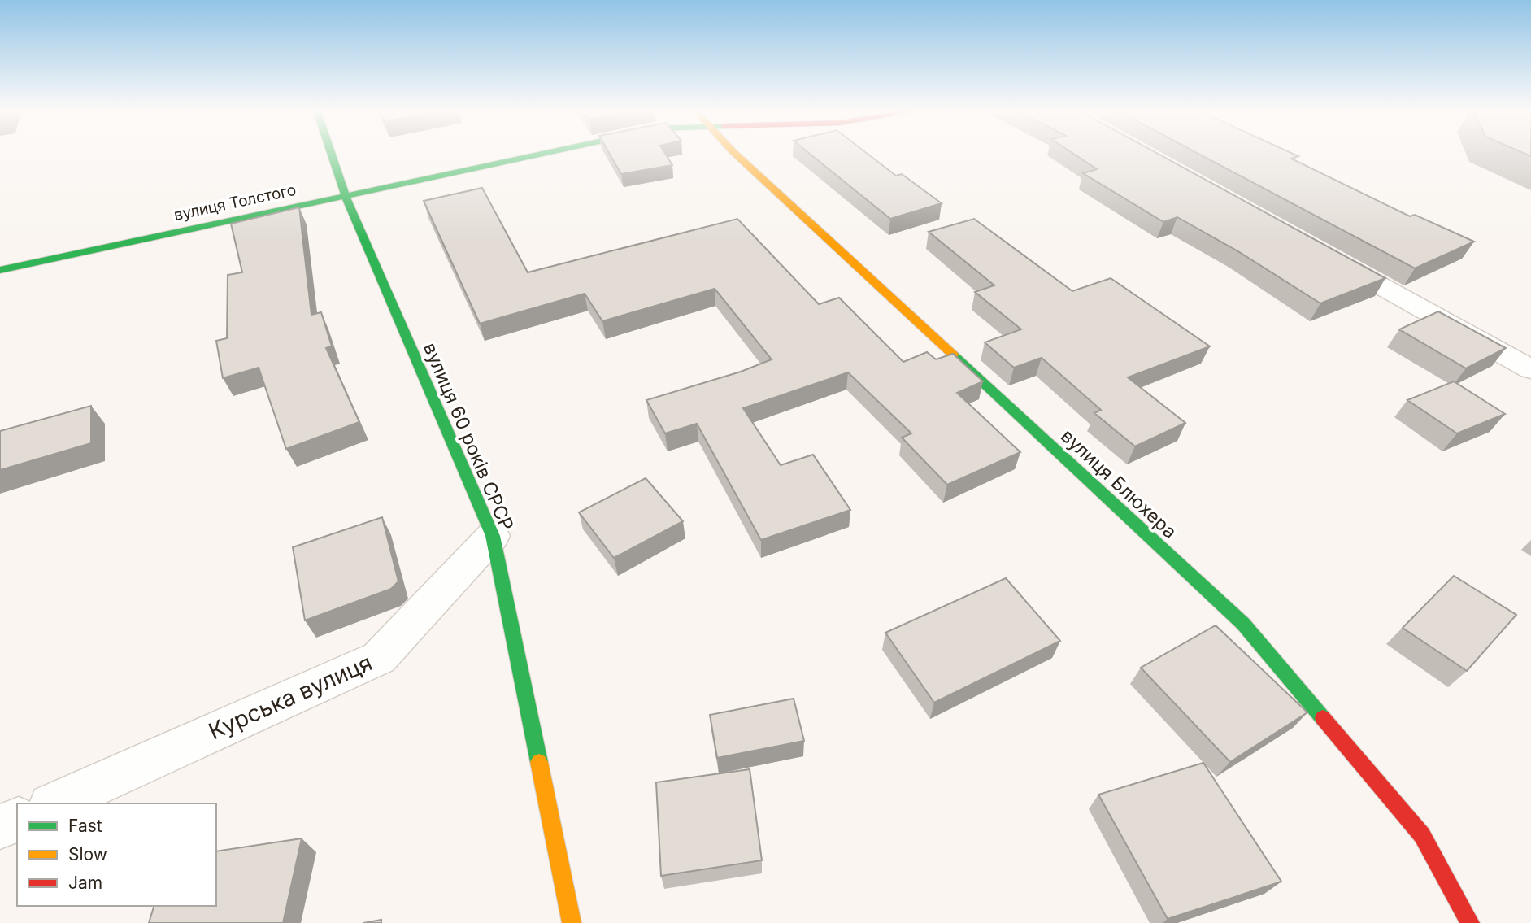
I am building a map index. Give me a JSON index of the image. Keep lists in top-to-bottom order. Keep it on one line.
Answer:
{"streets":{"street":["вулиця Толстого","вулиця 60 років СРСР","вулиця Блюхера","Курська вулиця"]},"crossings":[["вулиця Толстого","вулиця 60 років СРСР"],["вулиця 60 років СРСР","Курська вулиця"]],"legend":["Fast","Slow","Jam"]}
